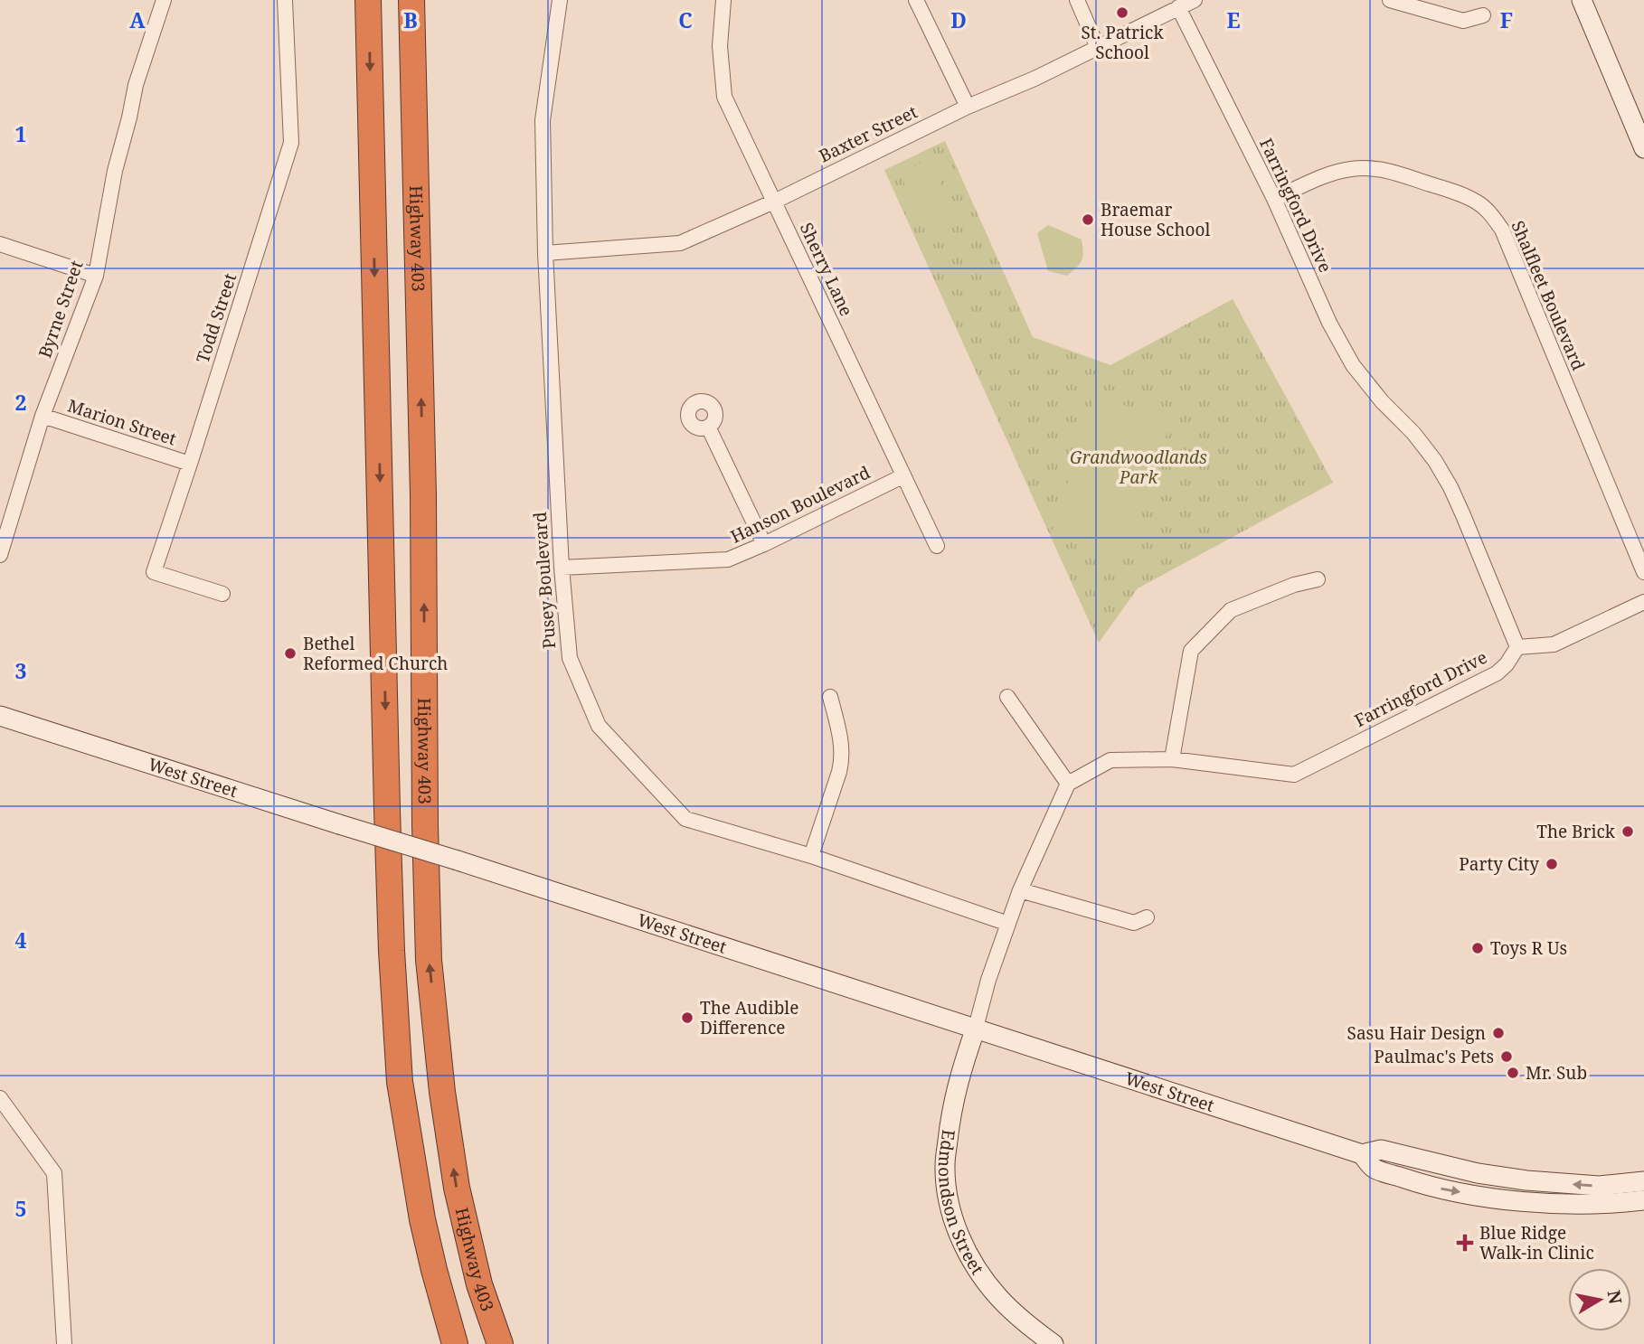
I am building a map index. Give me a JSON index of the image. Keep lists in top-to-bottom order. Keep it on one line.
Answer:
{"streets":{"highway":["Highway 403"],"main road":["West Street","Edmondson Street"],"street":["Baxter Street","Farringford Drive","Sherry Lane","Shalfleet Boulevard","Byrne Street","Todd Street","Marion Street","Hanson Boulevard","Pusey Boulevard"]},"crossings":[["Baxter Street","Farringford Drive"],["Baxter Street","Sherry Lane"],["Baxter Street","Pusey Boulevard"],["Farringford Drive","Shalfleet Boulevard"],["Sherry Lane","Hanson Boulevard"],["Byrne Street","Marion Street"],["Todd Street","Marion Street"],["Hanson Boulevard","Pusey Boulevard"],["West Street","Edmondson Street"]],"parks":["Grandwoodlands Park"],"places":{"other":["St. Patrick School","Braemar House School","Bethel Reformed Church","The Brick","Party City","Toys R Us","The Audible Difference","Sasu Hair Design","Paulmac's Pets","Mr. Sub"],"health":["Blue Ridge Walk-in Clinic"]},"north":"right","grid":{"columns":["A","B","C","D","E","F"],"rows":["1","2","3","4","5"]}}
